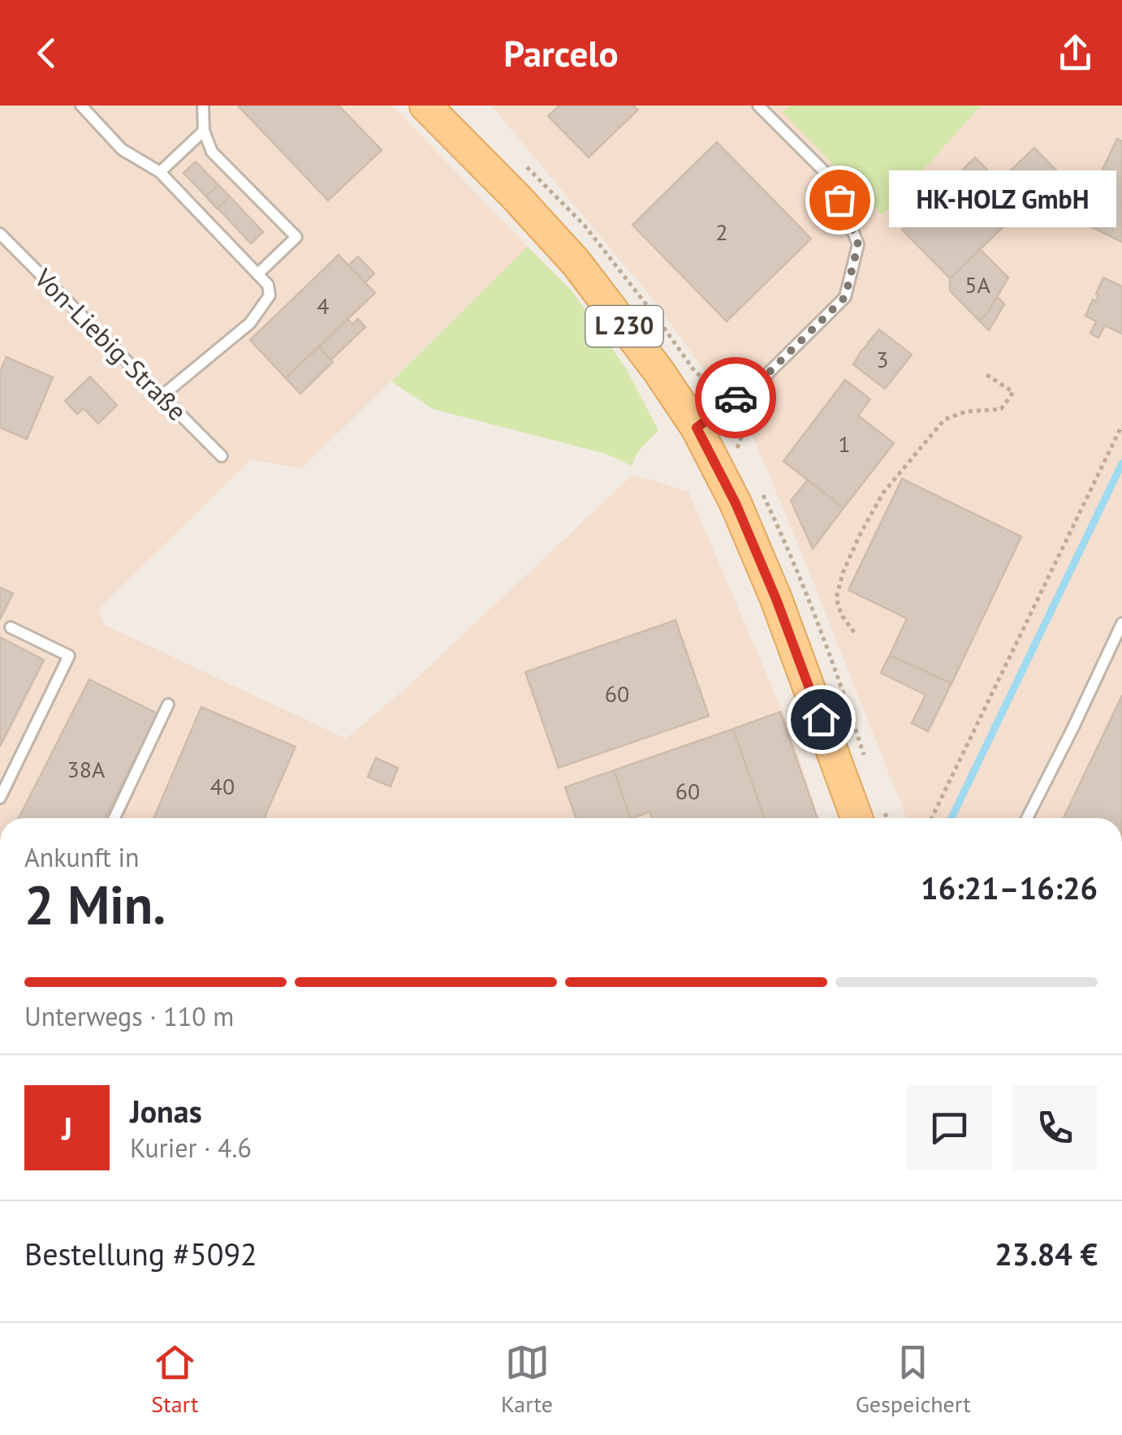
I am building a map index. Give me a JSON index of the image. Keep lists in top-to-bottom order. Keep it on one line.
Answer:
{"streets":{"main road":["L 230"],"lane":["Von-Liebig-Straße"]},"places":["HK-HOLZ GmbH"],"house_numbers":["2","5A","4","3","1","60","38A","40","60"],"page":{"header":"Parcelo","bubble":"HK-HOLZ GmbH","heading":["2 Min.","Ankunft in","16:21–16:26"],"panel":["Jonas","Kurier · 4.6","Bestellung #5092","23.84 €"],"bar":"Unterwegs · 110 m","round":"J","tabs":["Start","Karte","Gespeichert"]}}
